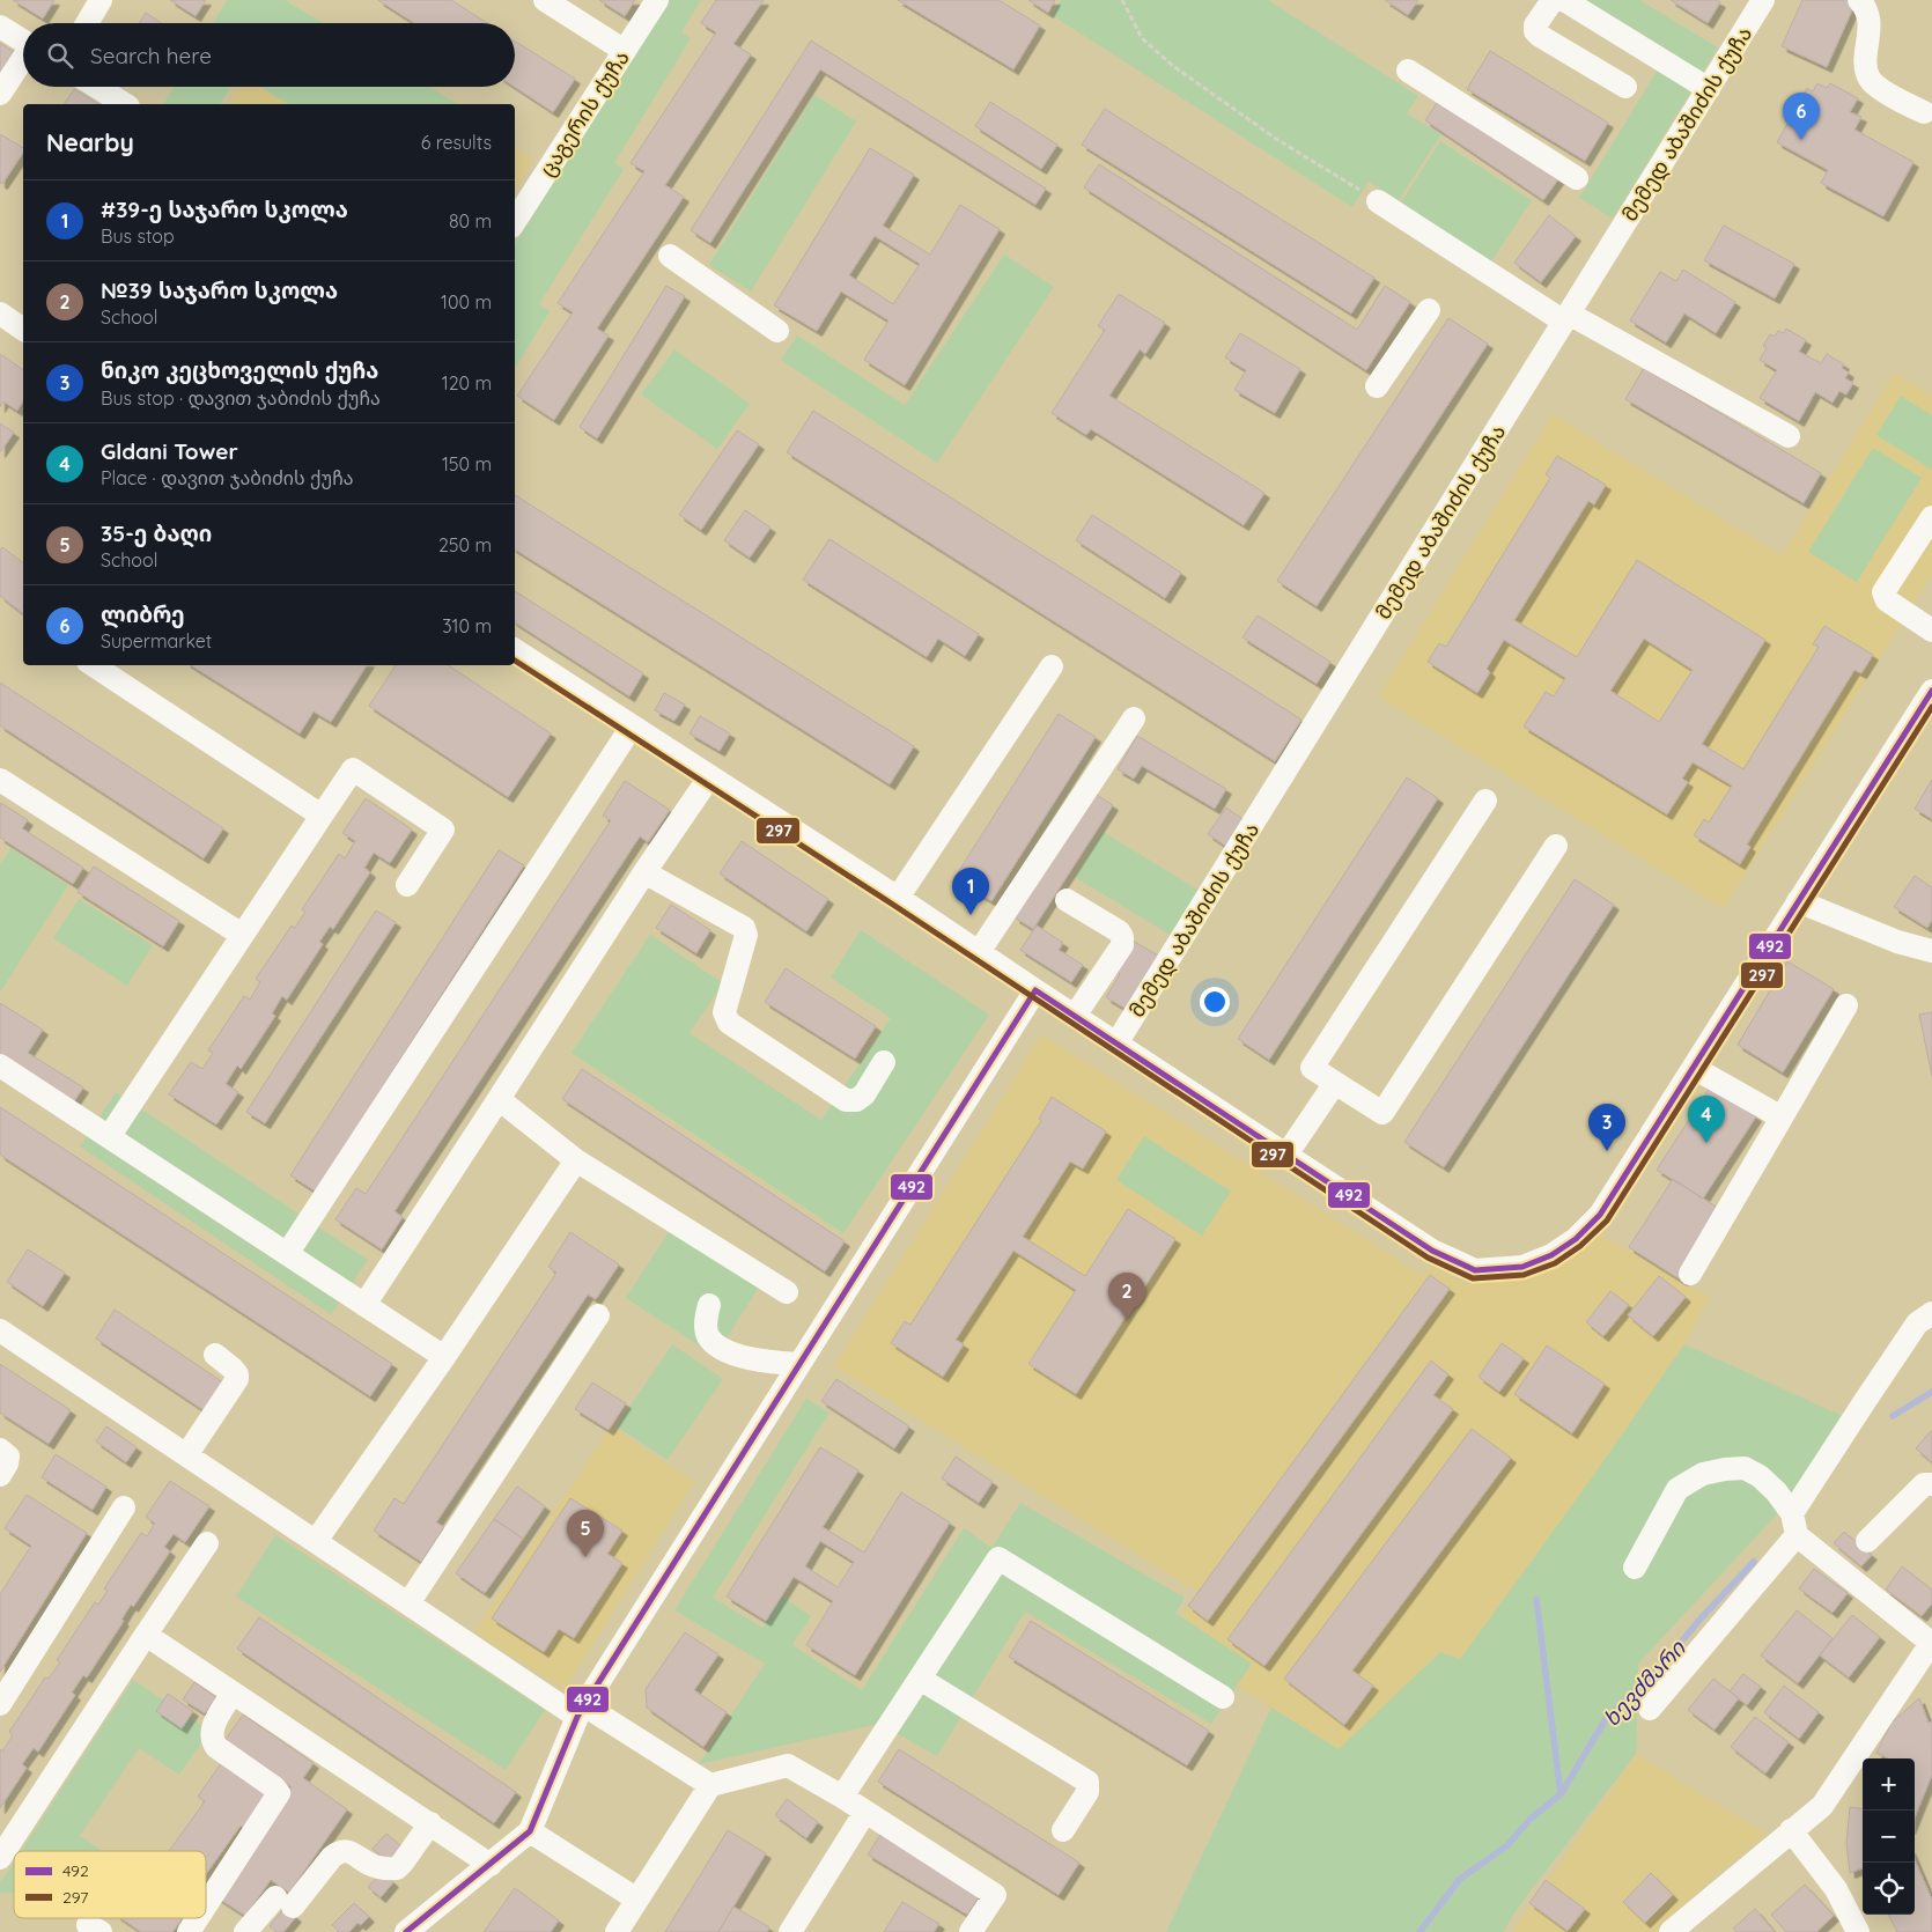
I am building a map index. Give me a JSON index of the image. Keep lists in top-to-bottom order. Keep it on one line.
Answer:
{"streets":{"street":["ცაგერის ქუჩა","მემედ აბაშიძის ქუჩა"]},"water":["ხევძმარი"],"lines":["transit line 297","transit line 492"],"legend":["492","297"],"page":{"search":"Search here","pins":["6","1","4","3","2","5"],"heading":["Nearby","6 results"],"list":[{"mark":"1","name":"#39-ე საჯარო სკოლა","note":"Bus stop","value":"80 m"},{"mark":"2","name":"№39 საჯარო სკოლა","note":"School","value":"100 m"},{"mark":"3","name":"ნიკო კეცხოველის ქუჩა","note":"Bus stop · დავით ჯაბიძის ქუჩა","value":"120 m"},{"mark":"4","name":"Gldani Tower","note":"Place · დავით ჯაბიძის ქუჩა","value":"150 m"},{"mark":"5","name":"35-ე ბაღი","note":"School","value":"250 m"},{"mark":"6","name":"ლიბრე","note":"Supermarket","value":"310 m"}],"map_buttons":["+","−"]}}
